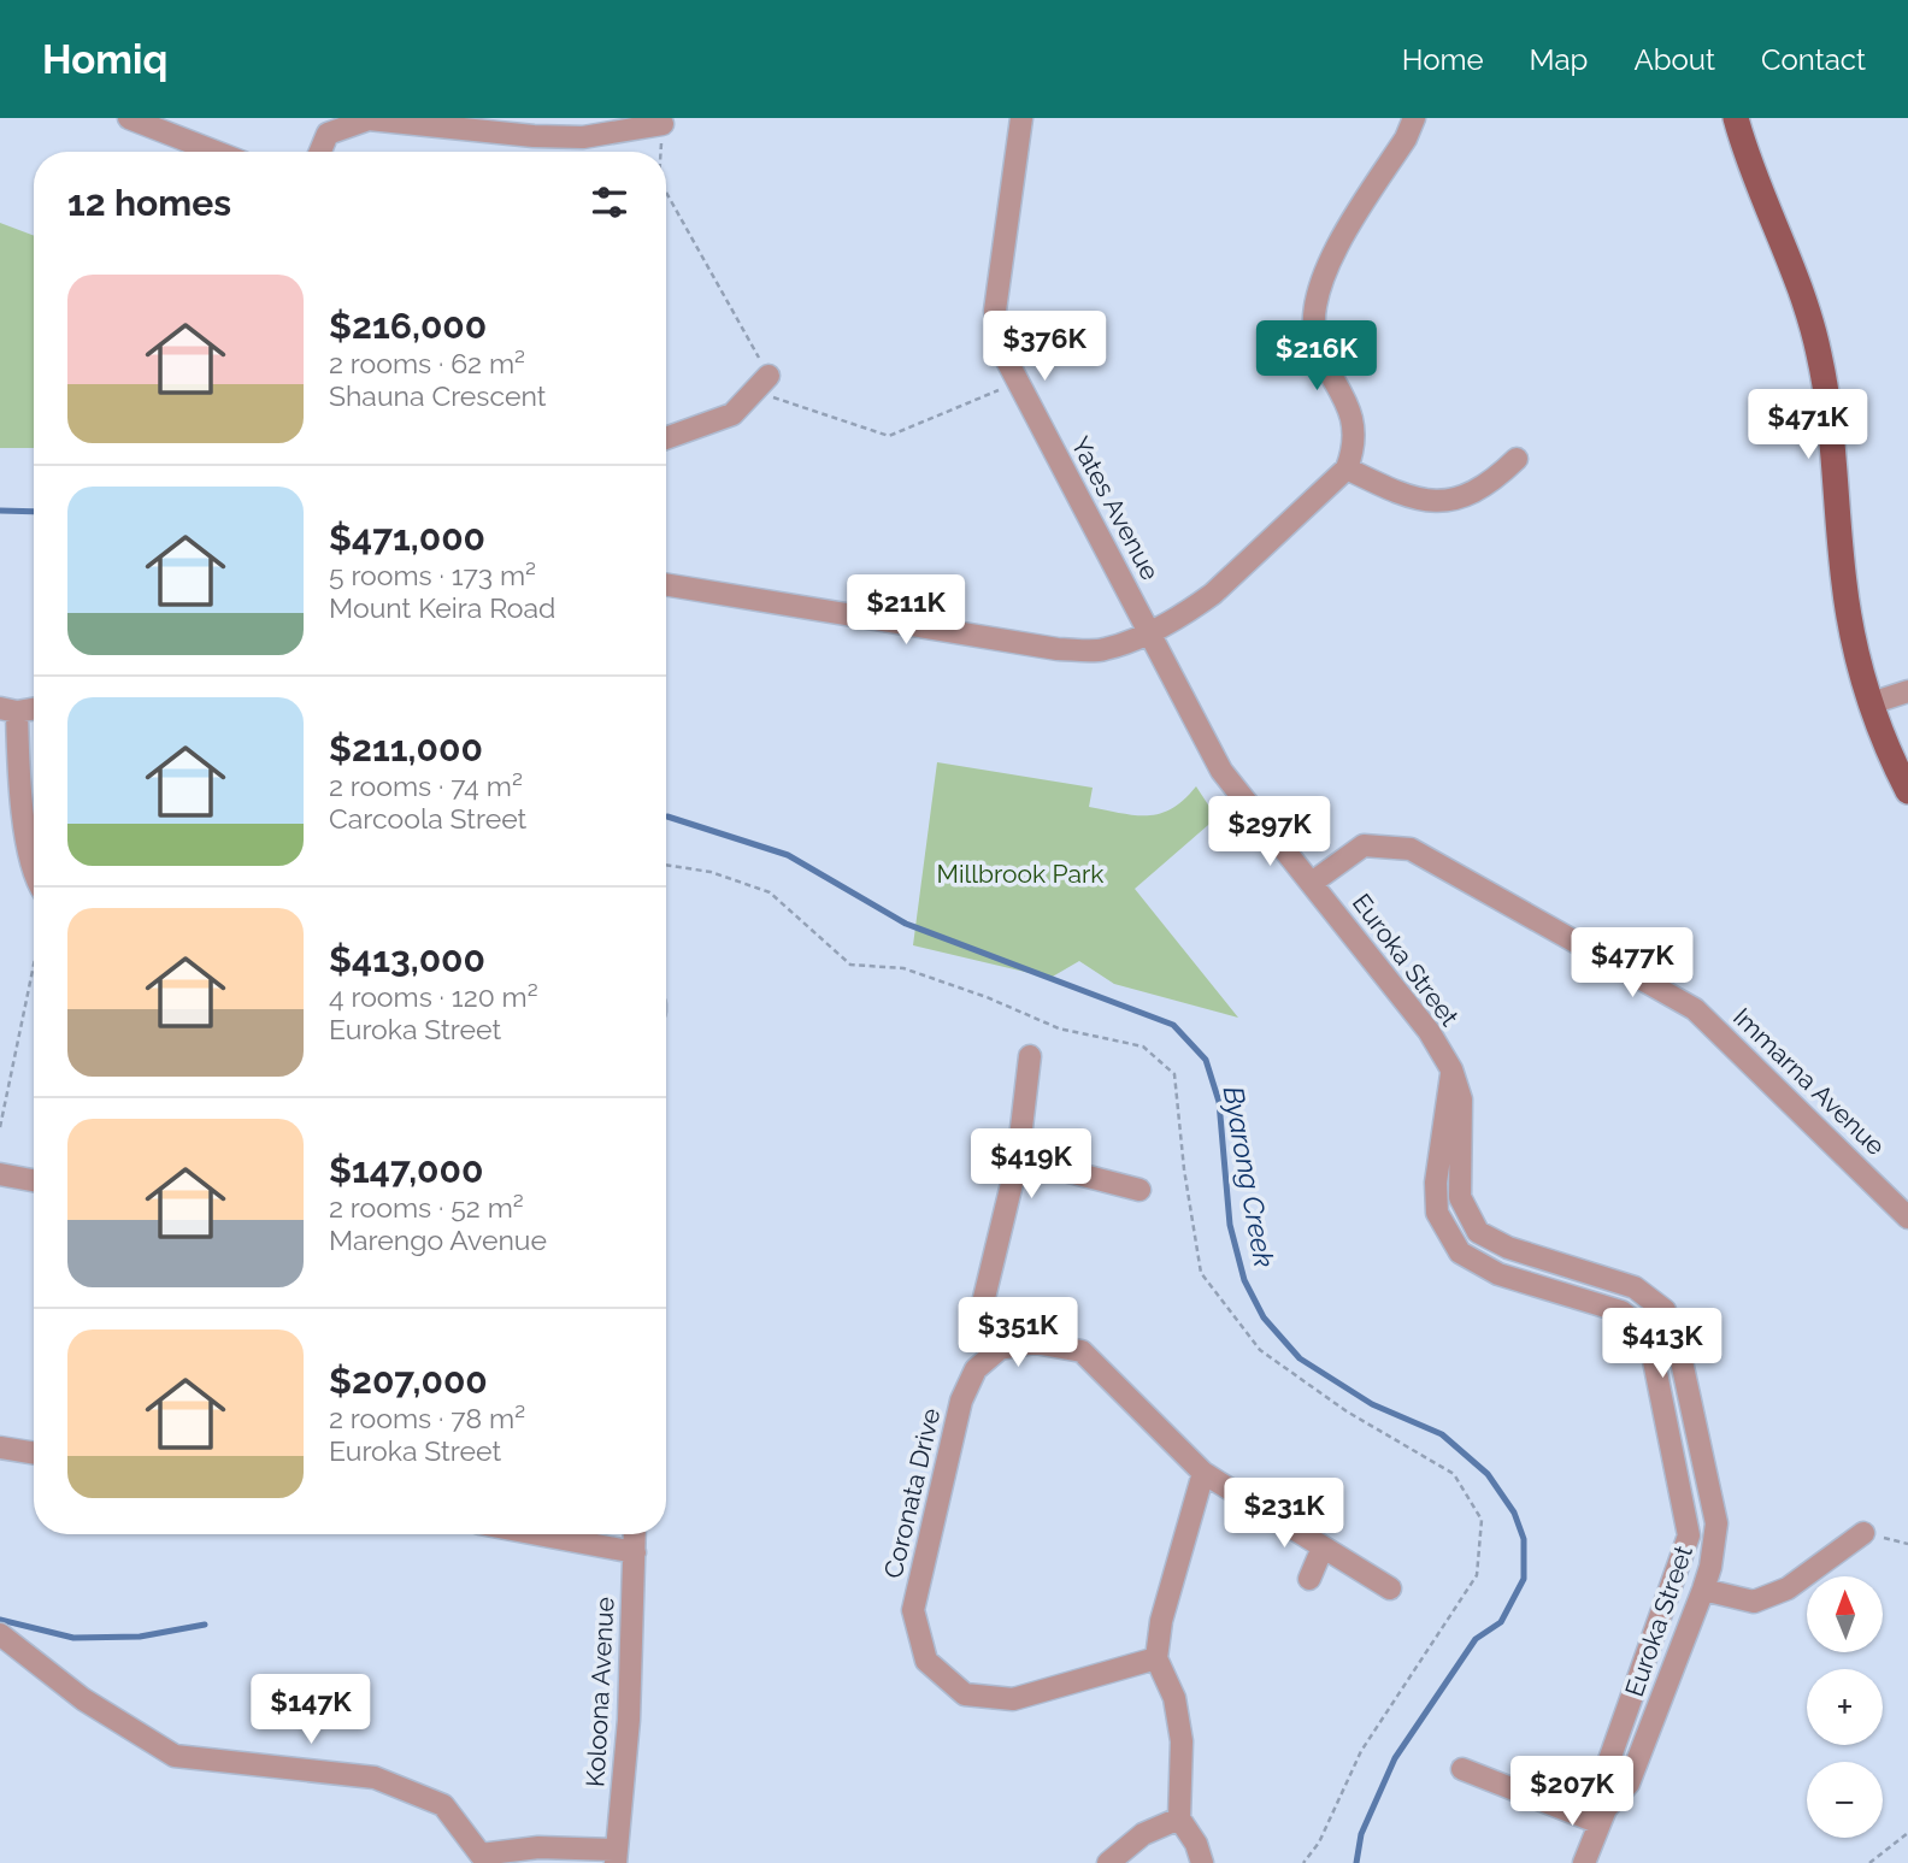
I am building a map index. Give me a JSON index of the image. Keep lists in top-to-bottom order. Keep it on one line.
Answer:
{"streets":{"street":["Yates Avenue","Euroka Street","Immarna Avenue","Coronata Drive","Koloona Avenue"]},"crossings":[["Yates Avenue","Euroka Street"],["Euroka Street","Immarna Avenue"]],"water":["Byarong Creek"],"parks":["Millbrook Park"],"north":"top","page":{"header":"Homiq","nav":["Home","Map","About","Contact"],"heading":"12 homes","list":[{"name":"$216,000","note":"2 rooms · 62 m² · Shauna Crescent"},{"name":"$471,000","note":"5 rooms · 173 m² · Mount Keira Road"},{"name":"$211,000","note":"2 rooms · 74 m² · Carcoola Street"},{"name":"$413,000","note":"4 rooms · 120 m² · Euroka Street"},{"name":"$147,000","note":"2 rooms · 52 m² · Marengo Avenue"},{"name":"$207,000","note":"2 rooms · 78 m² · Euroka Street"}],"price":["$376K","$216K","$471K","$211K","$297K","$477K","$419K","$351K","$413K","$231K","$147K","$207K"],"map_buttons":["+","−"]}}
